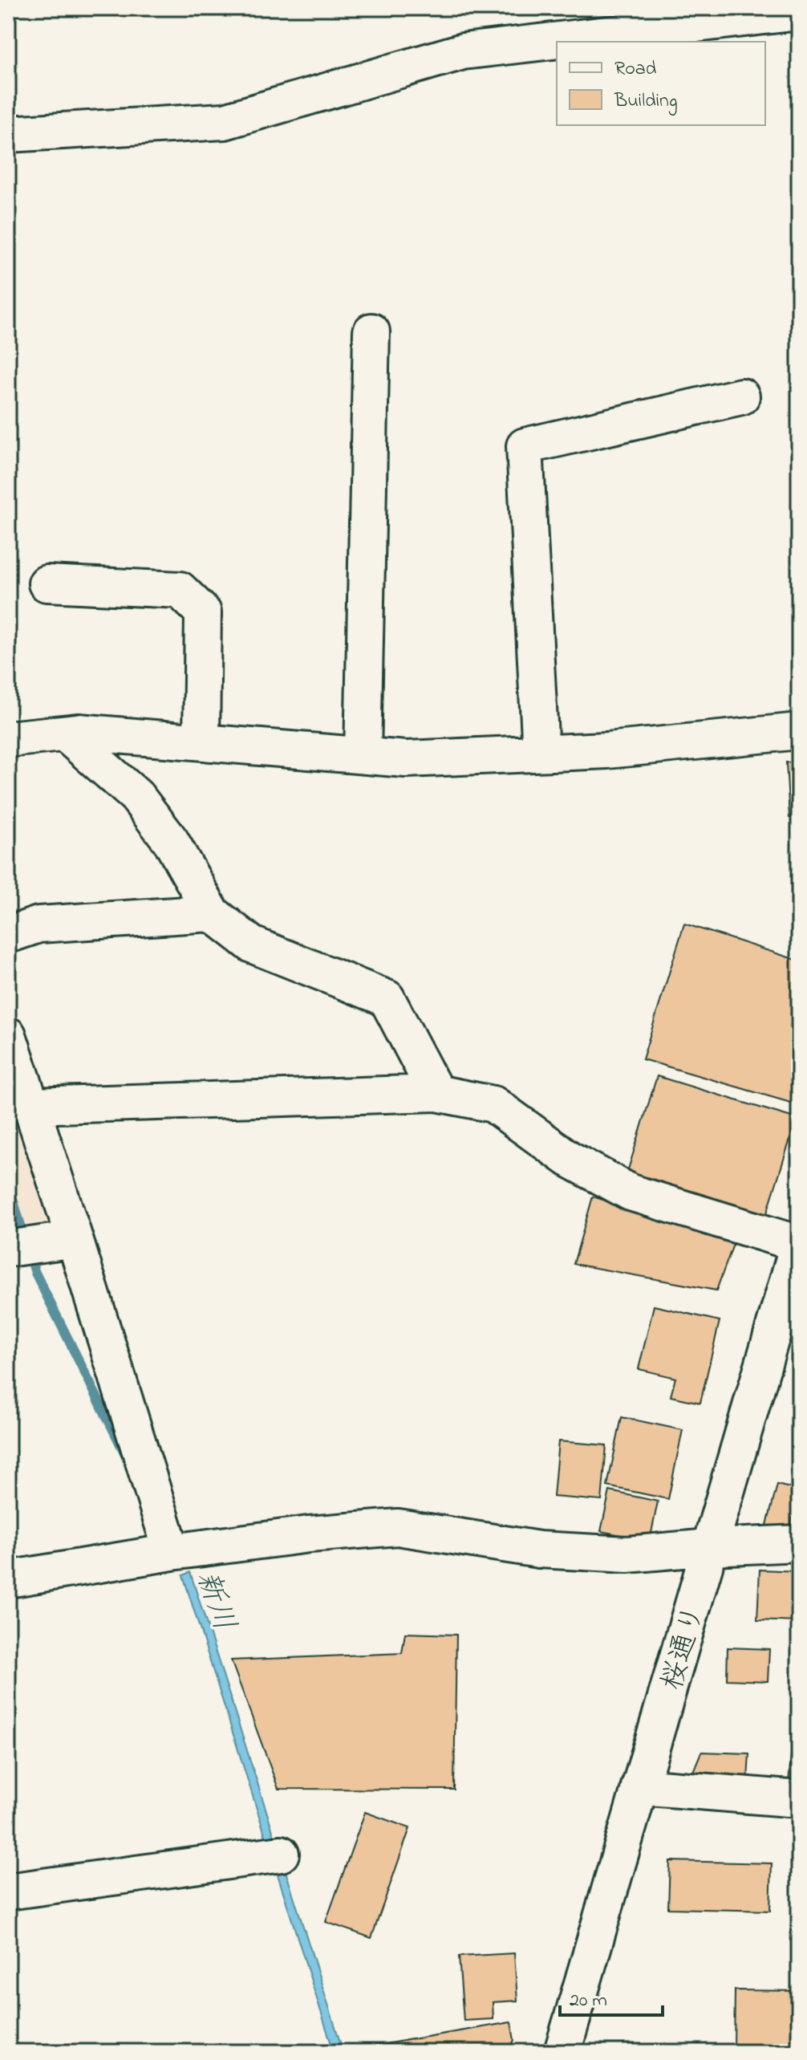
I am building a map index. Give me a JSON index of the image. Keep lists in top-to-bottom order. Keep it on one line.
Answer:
{"streets":{"main road":["桜通り"]},"water":["新川"],"legend":["Road","Building"],"scale_bar":"20 m"}
